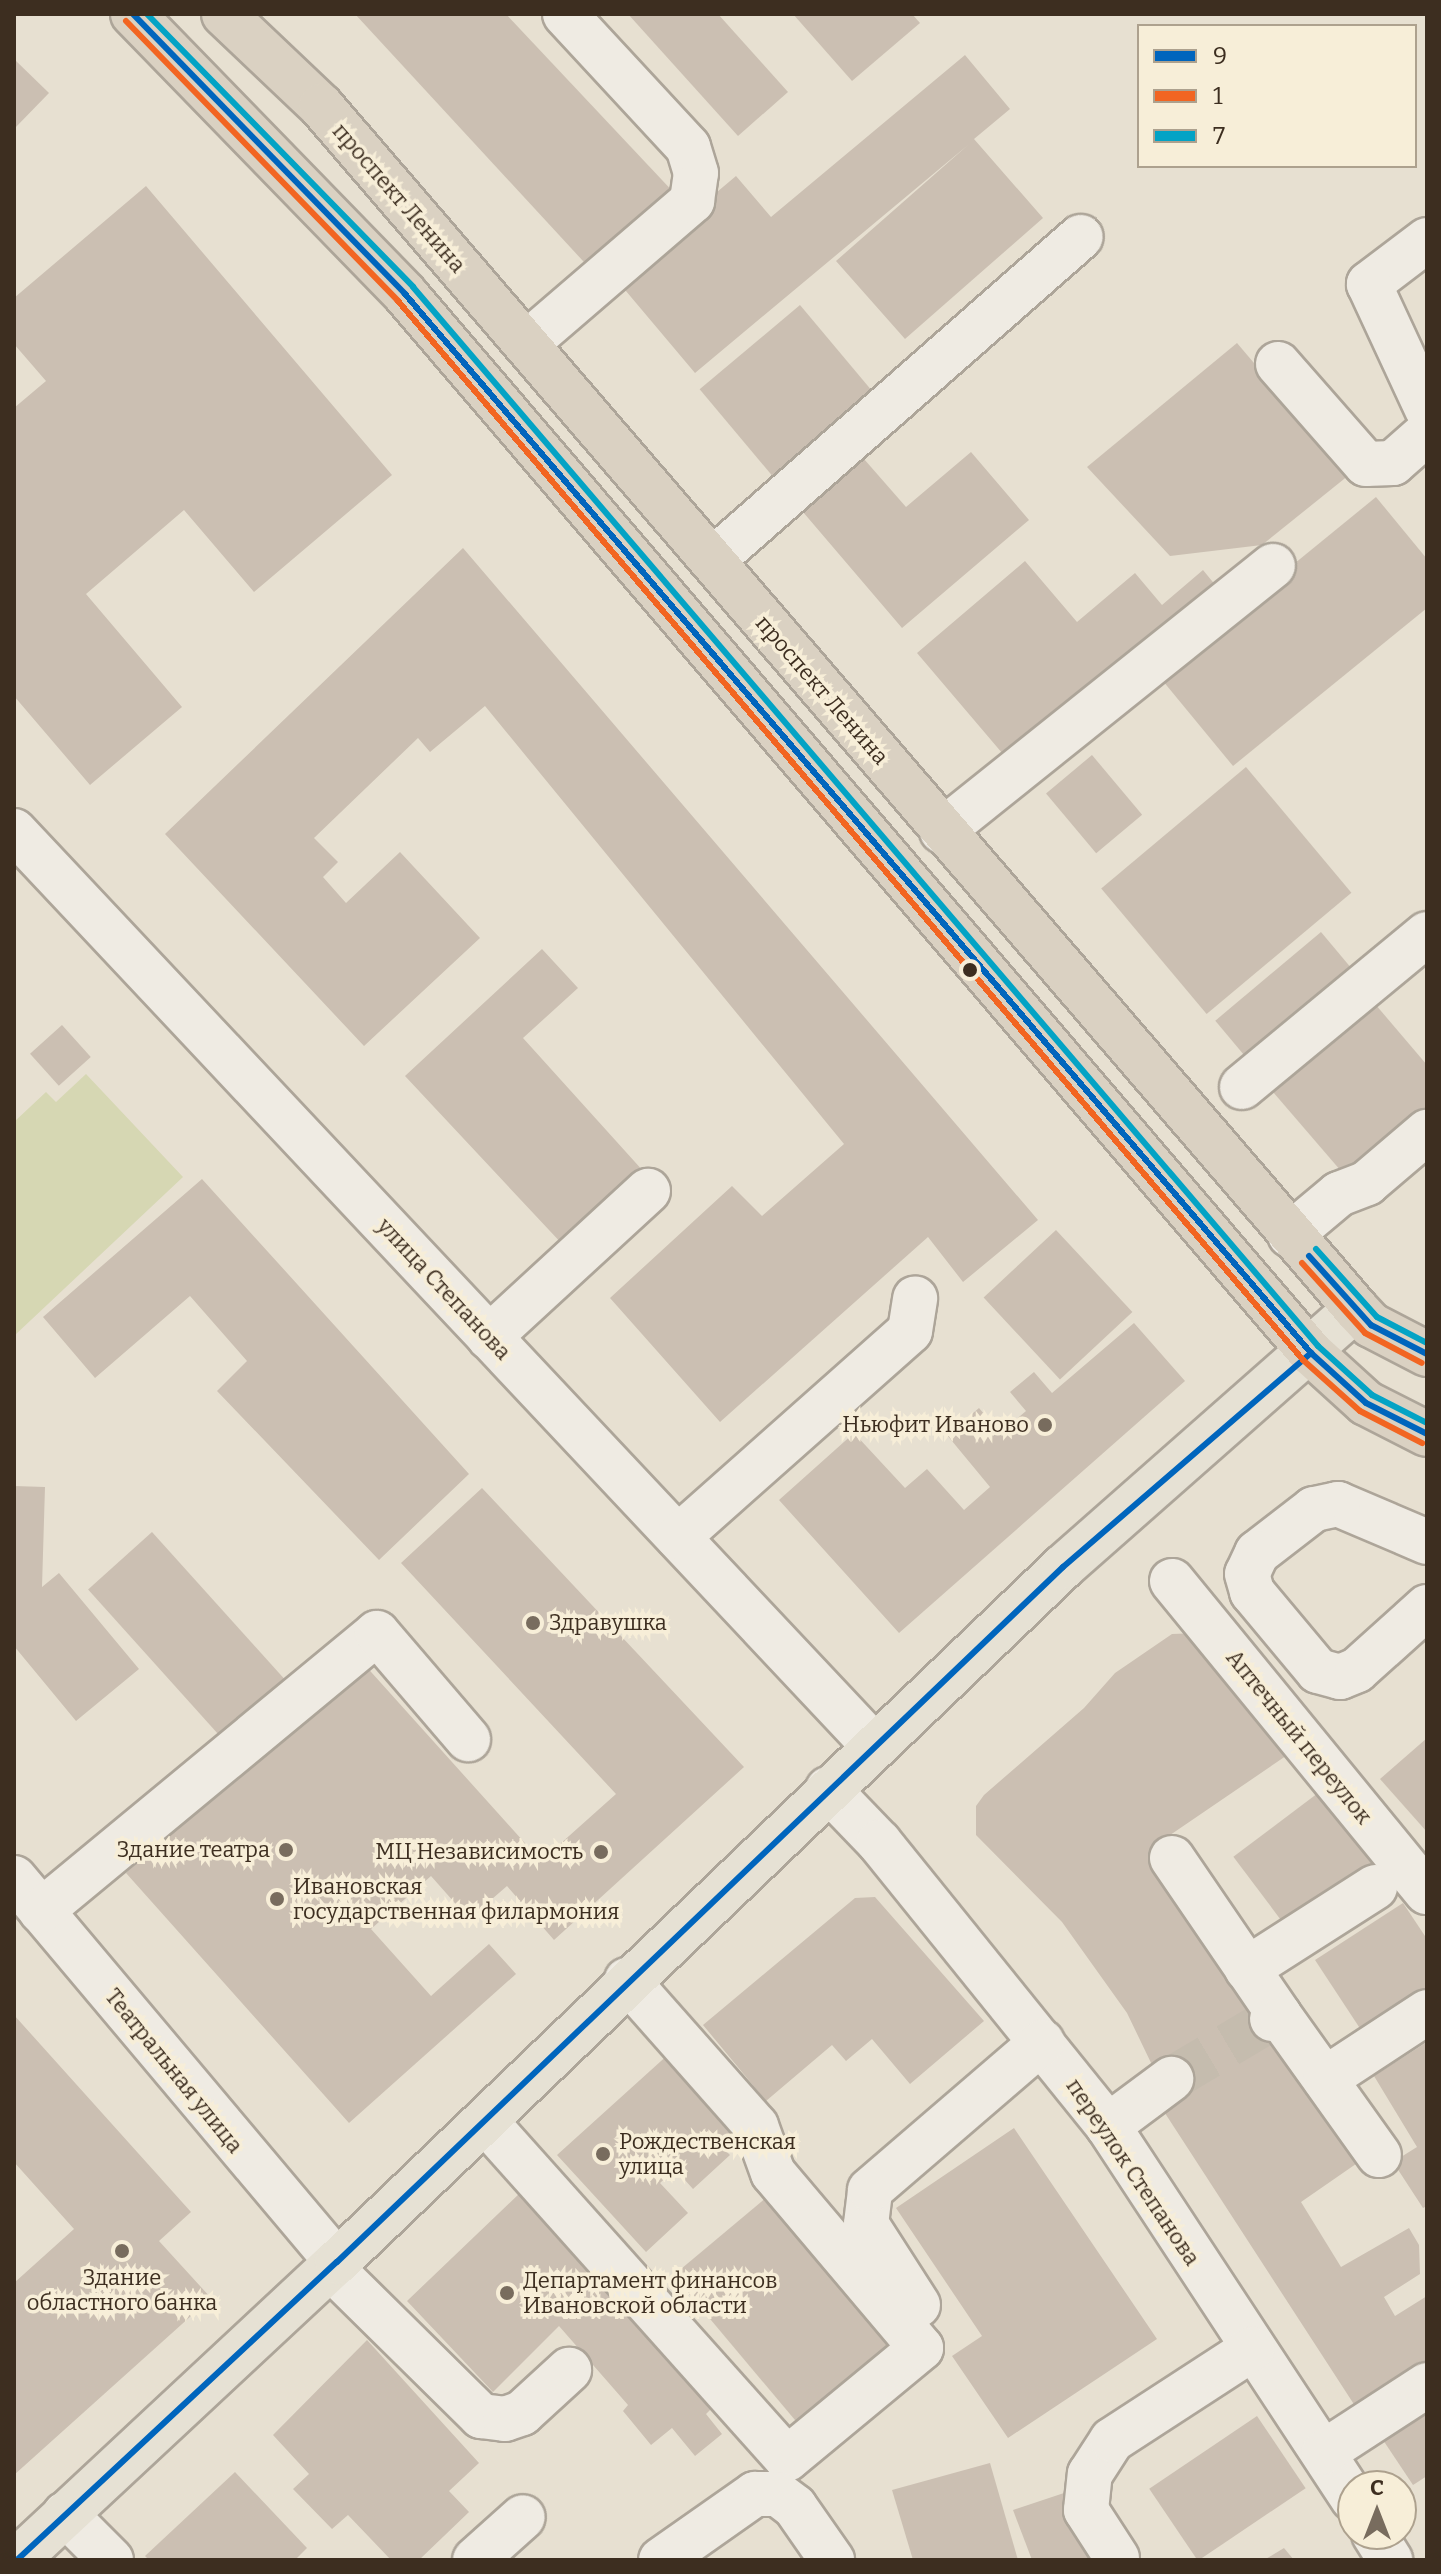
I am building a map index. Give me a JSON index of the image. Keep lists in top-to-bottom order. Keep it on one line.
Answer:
{"streets":{"highway":["проспект Ленина"],"street":["улица Степанова","Аптечный переулок","Театральная улица","переулок Степанова"]},"places":["Ньюфит Иваново","Здравушка","Здание театра","МЦ Независимость","Ивановская государственная филармония","Рождественская улица","Здание областного банка","Департамент финансов Ивановской области"],"lines":["transit line 9","transit line 7","transit line 1"],"legend":["9","1","7"],"north":"top"}
